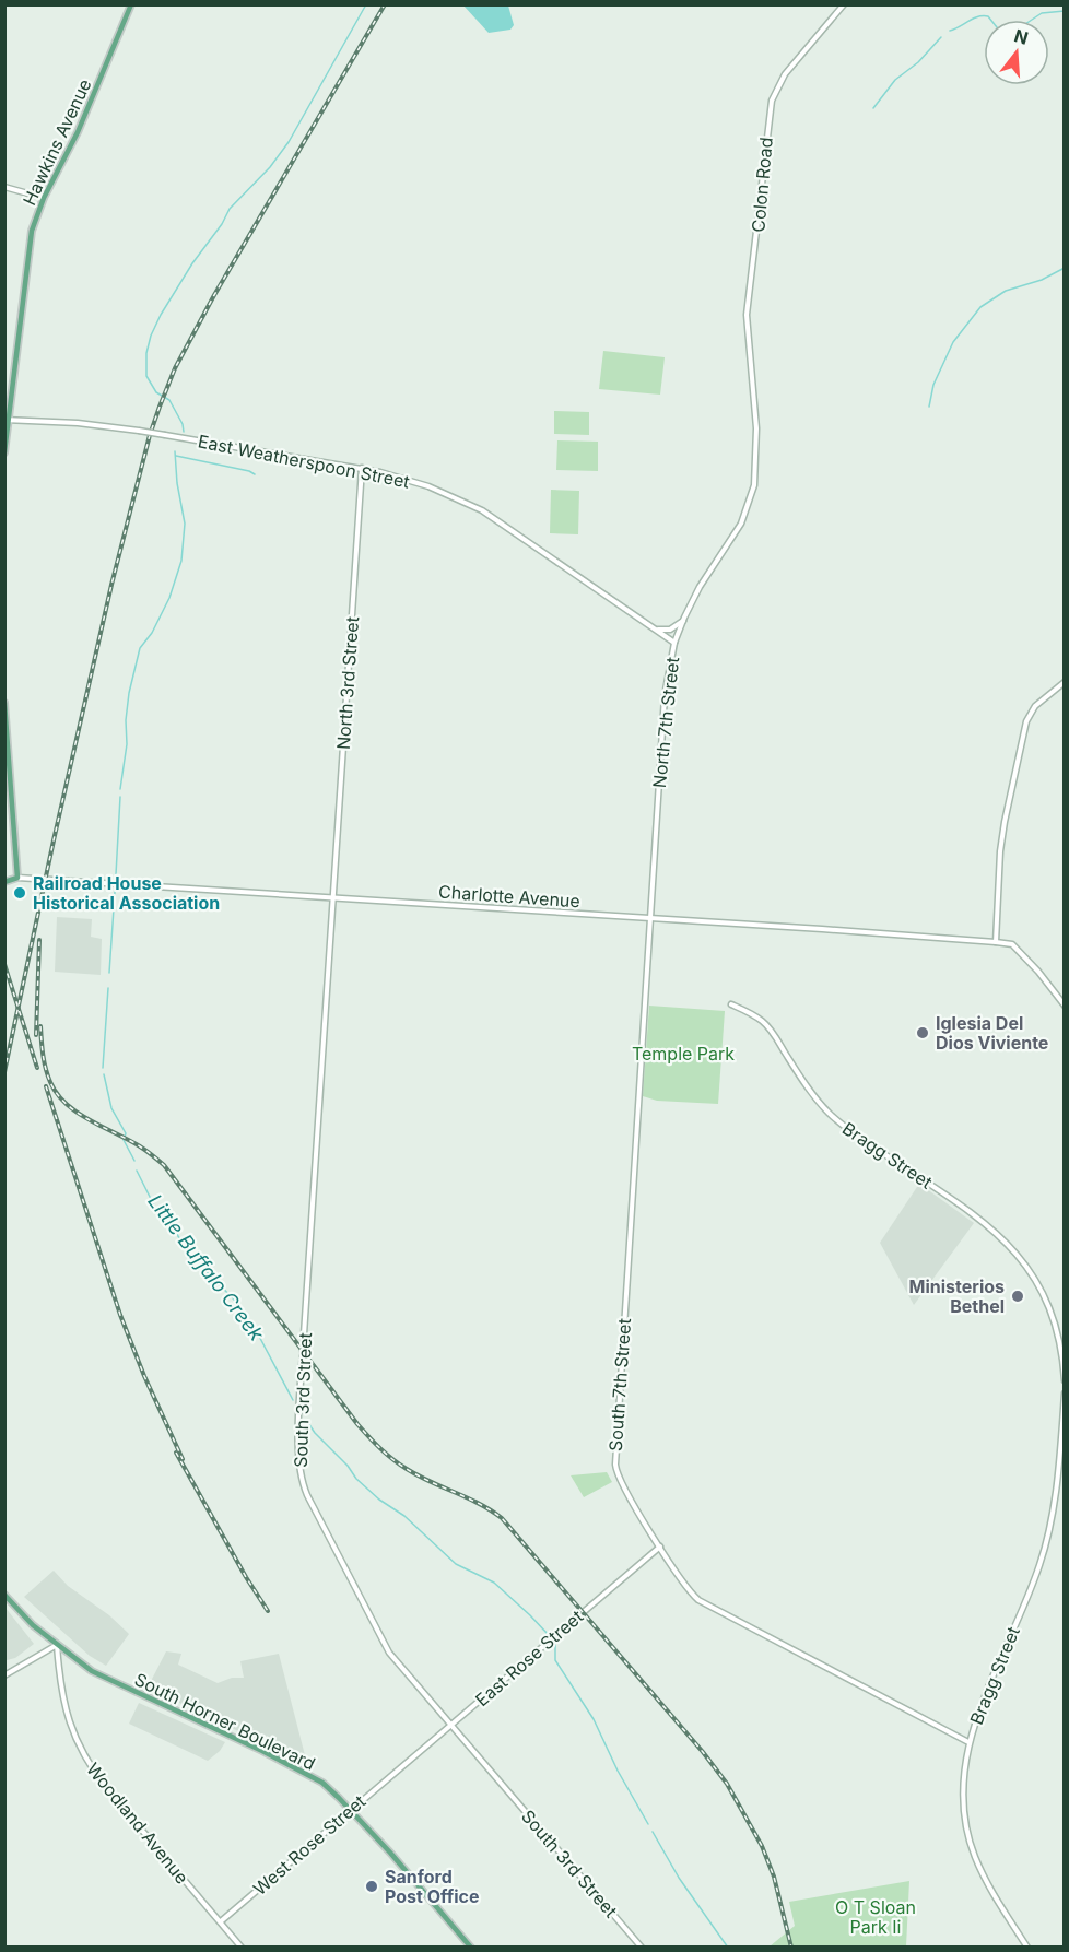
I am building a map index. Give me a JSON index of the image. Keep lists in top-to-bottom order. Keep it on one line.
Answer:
{"streets":{"main road":["Hawkins Avenue","Charlotte Avenue","South Horner Boulevard"],"street":["Colon Road","East Weatherspoon Street","North 3rd Street","North 7th Street","Bragg Street","South 7th Street","South 3rd Street","East Rose Street","Woodland Avenue","West Rose Street"]},"crossings":[["Hawkins Avenue","East Weatherspoon Street"],["Colon Road","North 7th Street"],["East Weatherspoon Street","North 3rd Street"],["East Weatherspoon Street","North 7th Street"],["North 3rd Street","Charlotte Avenue"],["North 3rd Street","South 3rd Street"],["North 7th Street","Charlotte Avenue"],["North 7th Street","South 7th Street"],["Charlotte Avenue","South 7th Street"],["Charlotte Avenue","South 3rd Street"],["Bragg Street","South 7th Street"],["South 7th Street","East Rose Street"],["South 3rd Street","East Rose Street"],["East Rose Street","West Rose Street"],["South Horner Boulevard","Woodland Avenue"],["South Horner Boulevard","West Rose Street"],["Woodland Avenue","West Rose Street"]],"water":["Little Buffalo Creek"],"parks":["Temple Park","O T Sloan Park Ii"],"places":["Railroad House Historical Association","Iglesia Del Dios Viviente","Ministerios Bethel","Sanford Post Office"],"north":"top"}
